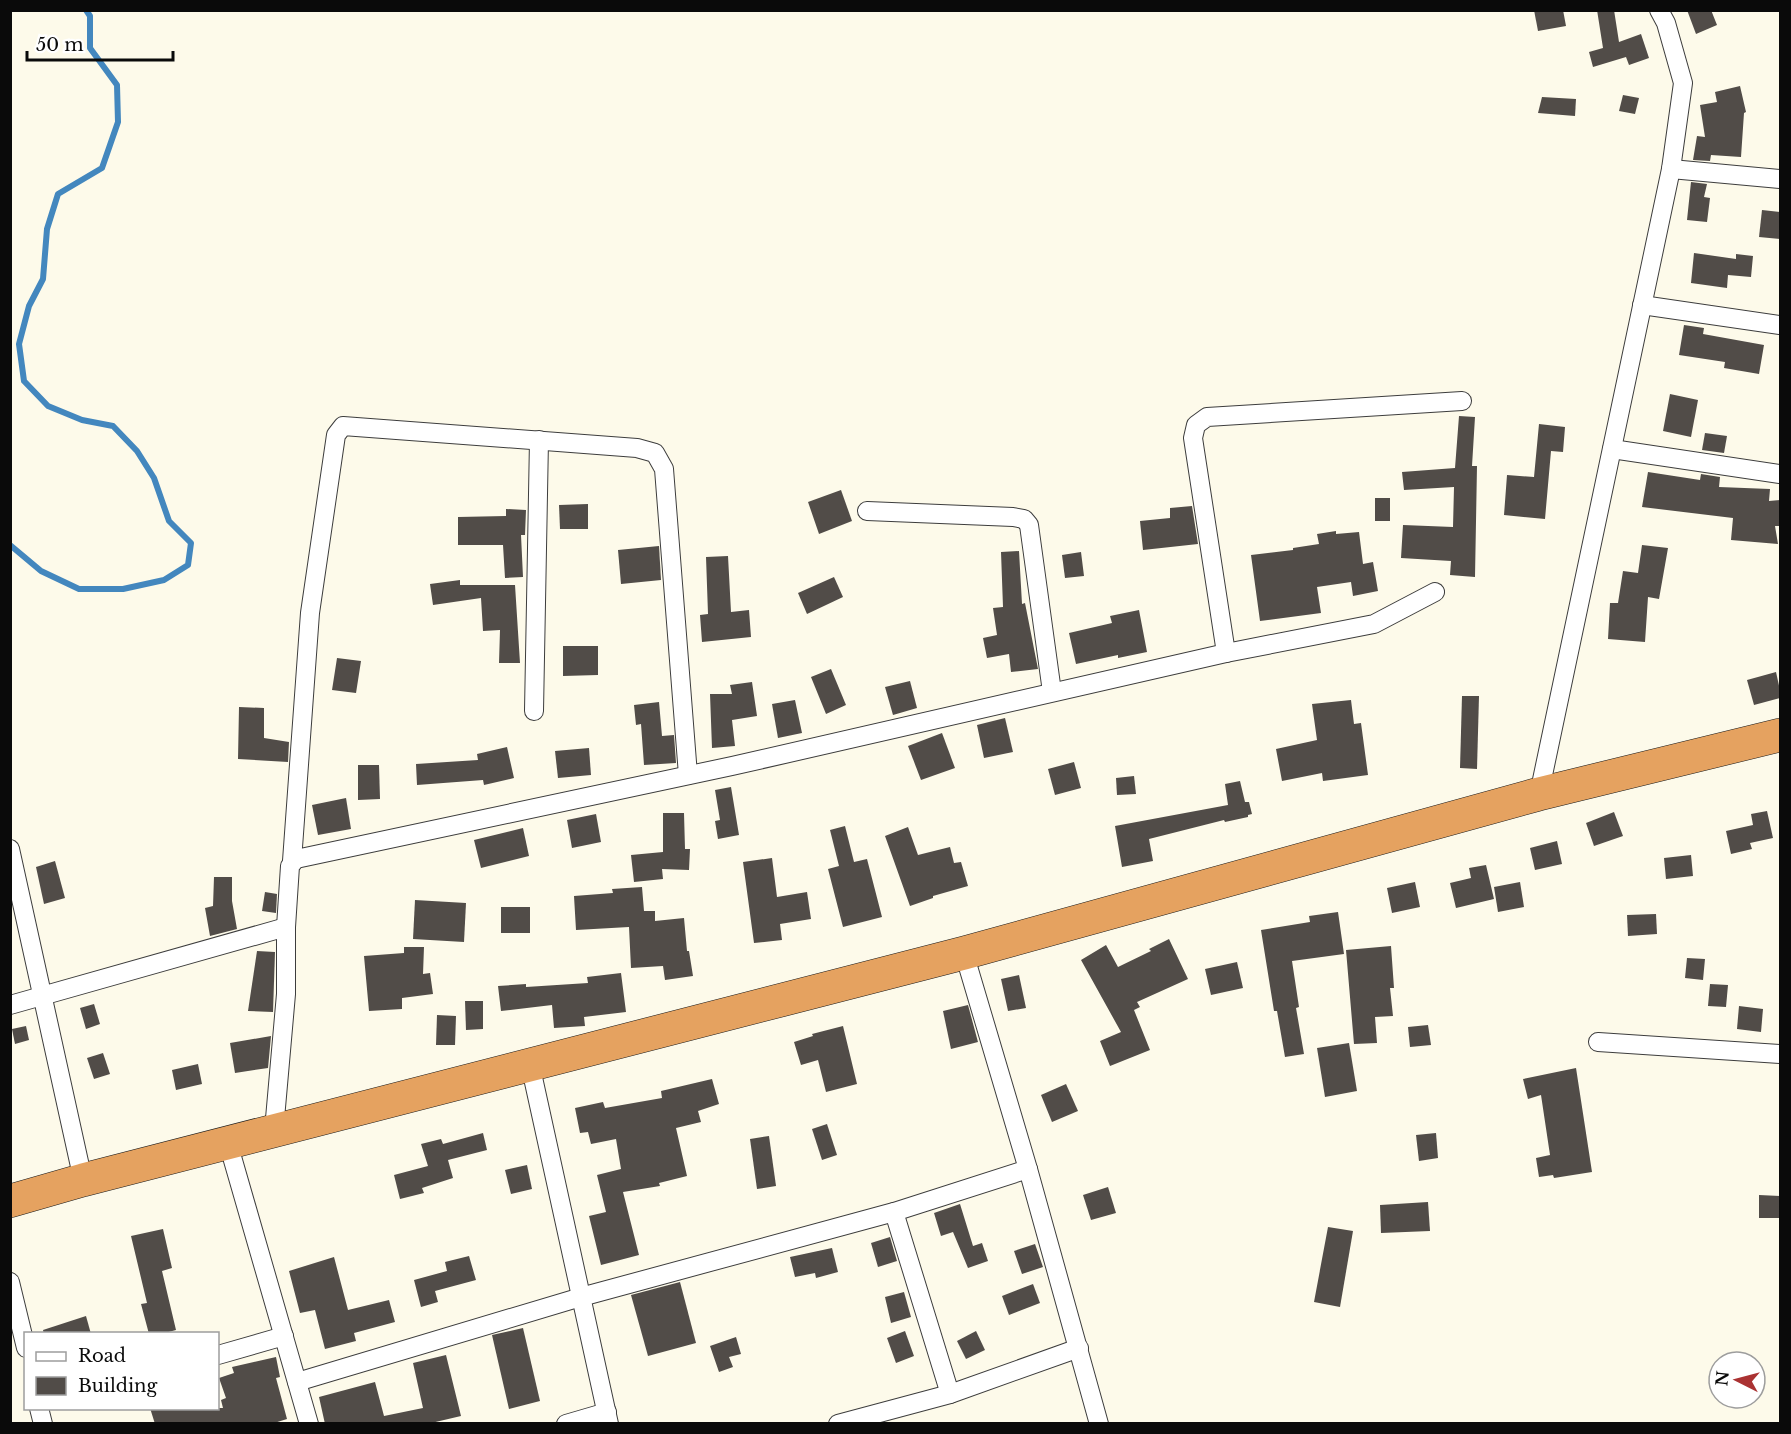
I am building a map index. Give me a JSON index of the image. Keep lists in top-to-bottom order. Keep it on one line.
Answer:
{"legend":["Road","Building"],"scale_bar":"50 m","north":"left"}
